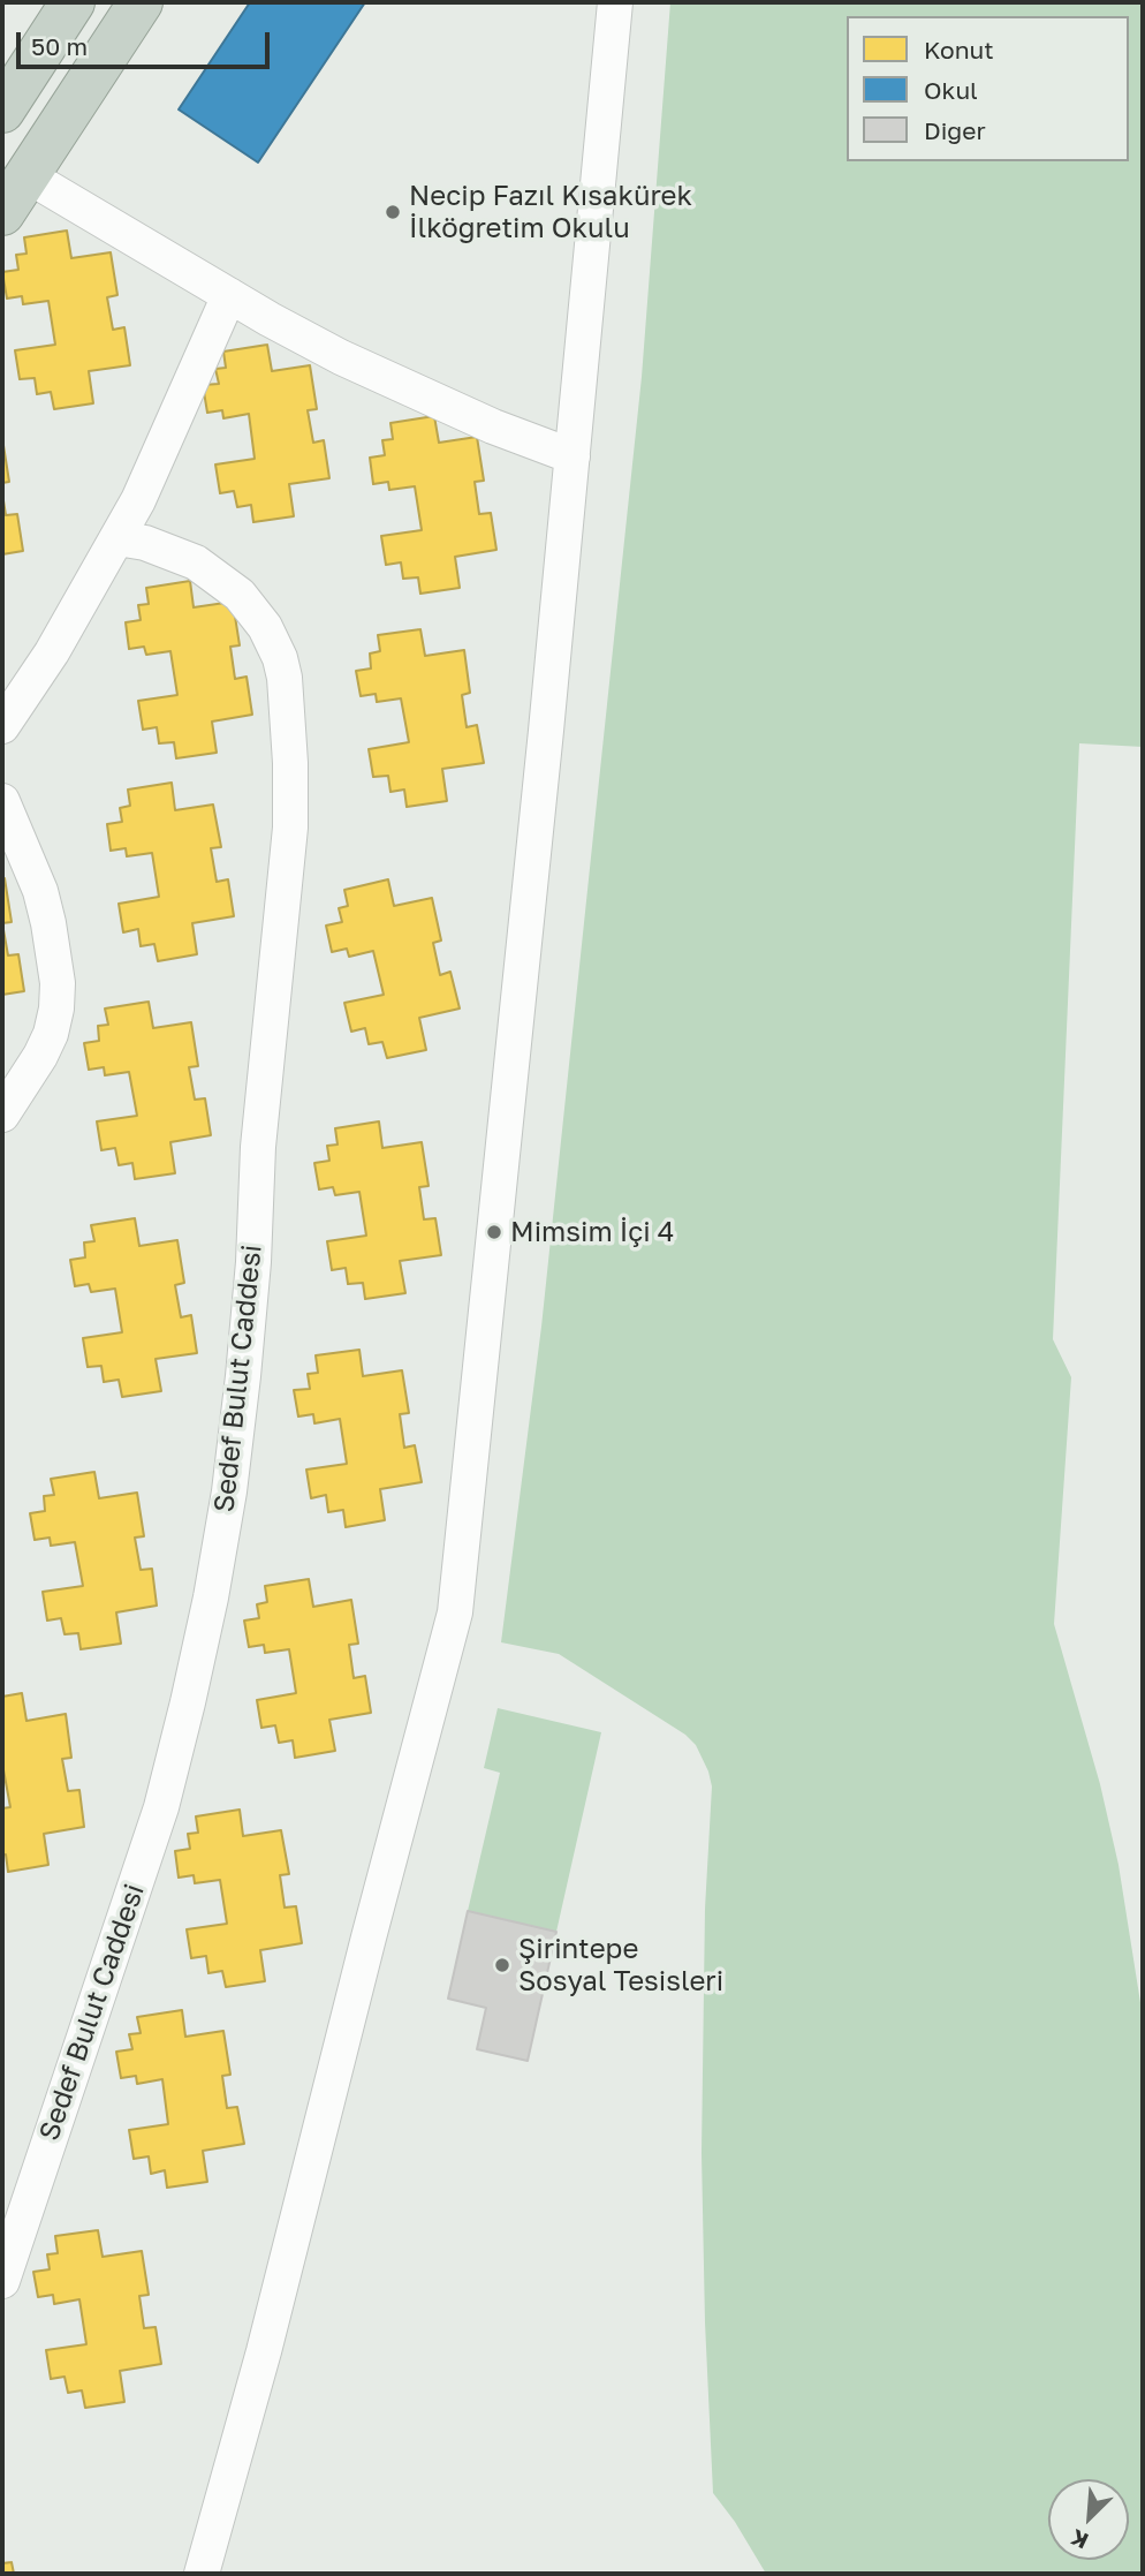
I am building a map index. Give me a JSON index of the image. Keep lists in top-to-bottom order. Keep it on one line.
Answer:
{"streets":{"street":["Sedef Bulut Caddesi"]},"places":["Necip Fazıl Kısakürek İlköğretim Okulu","Mimsim İçi 4","Şirintepe Sosyal Tesisleri"],"legend":["Konut","Okul","Diğer"],"scale_bar":"50 m","north":"bottom left"}
